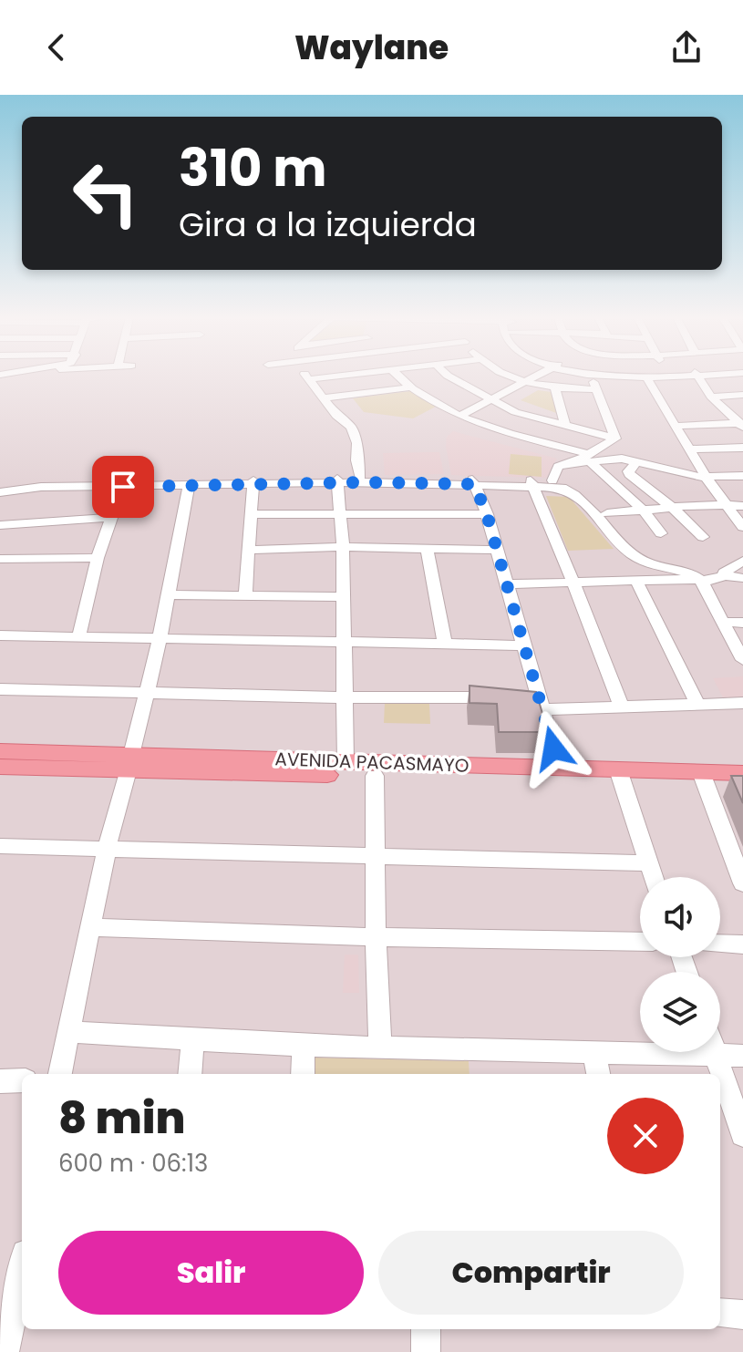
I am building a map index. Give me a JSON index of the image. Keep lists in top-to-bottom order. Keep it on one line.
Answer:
{"streets":{"main road":["AVENIDA PACASMAYO"]},"page":{"header":"Waylane","turn":["310 m","Gira a la izquierda"],"heading":["8 min","600 m · 06:13"],"buttons":["Salir","Compartir"]}}
